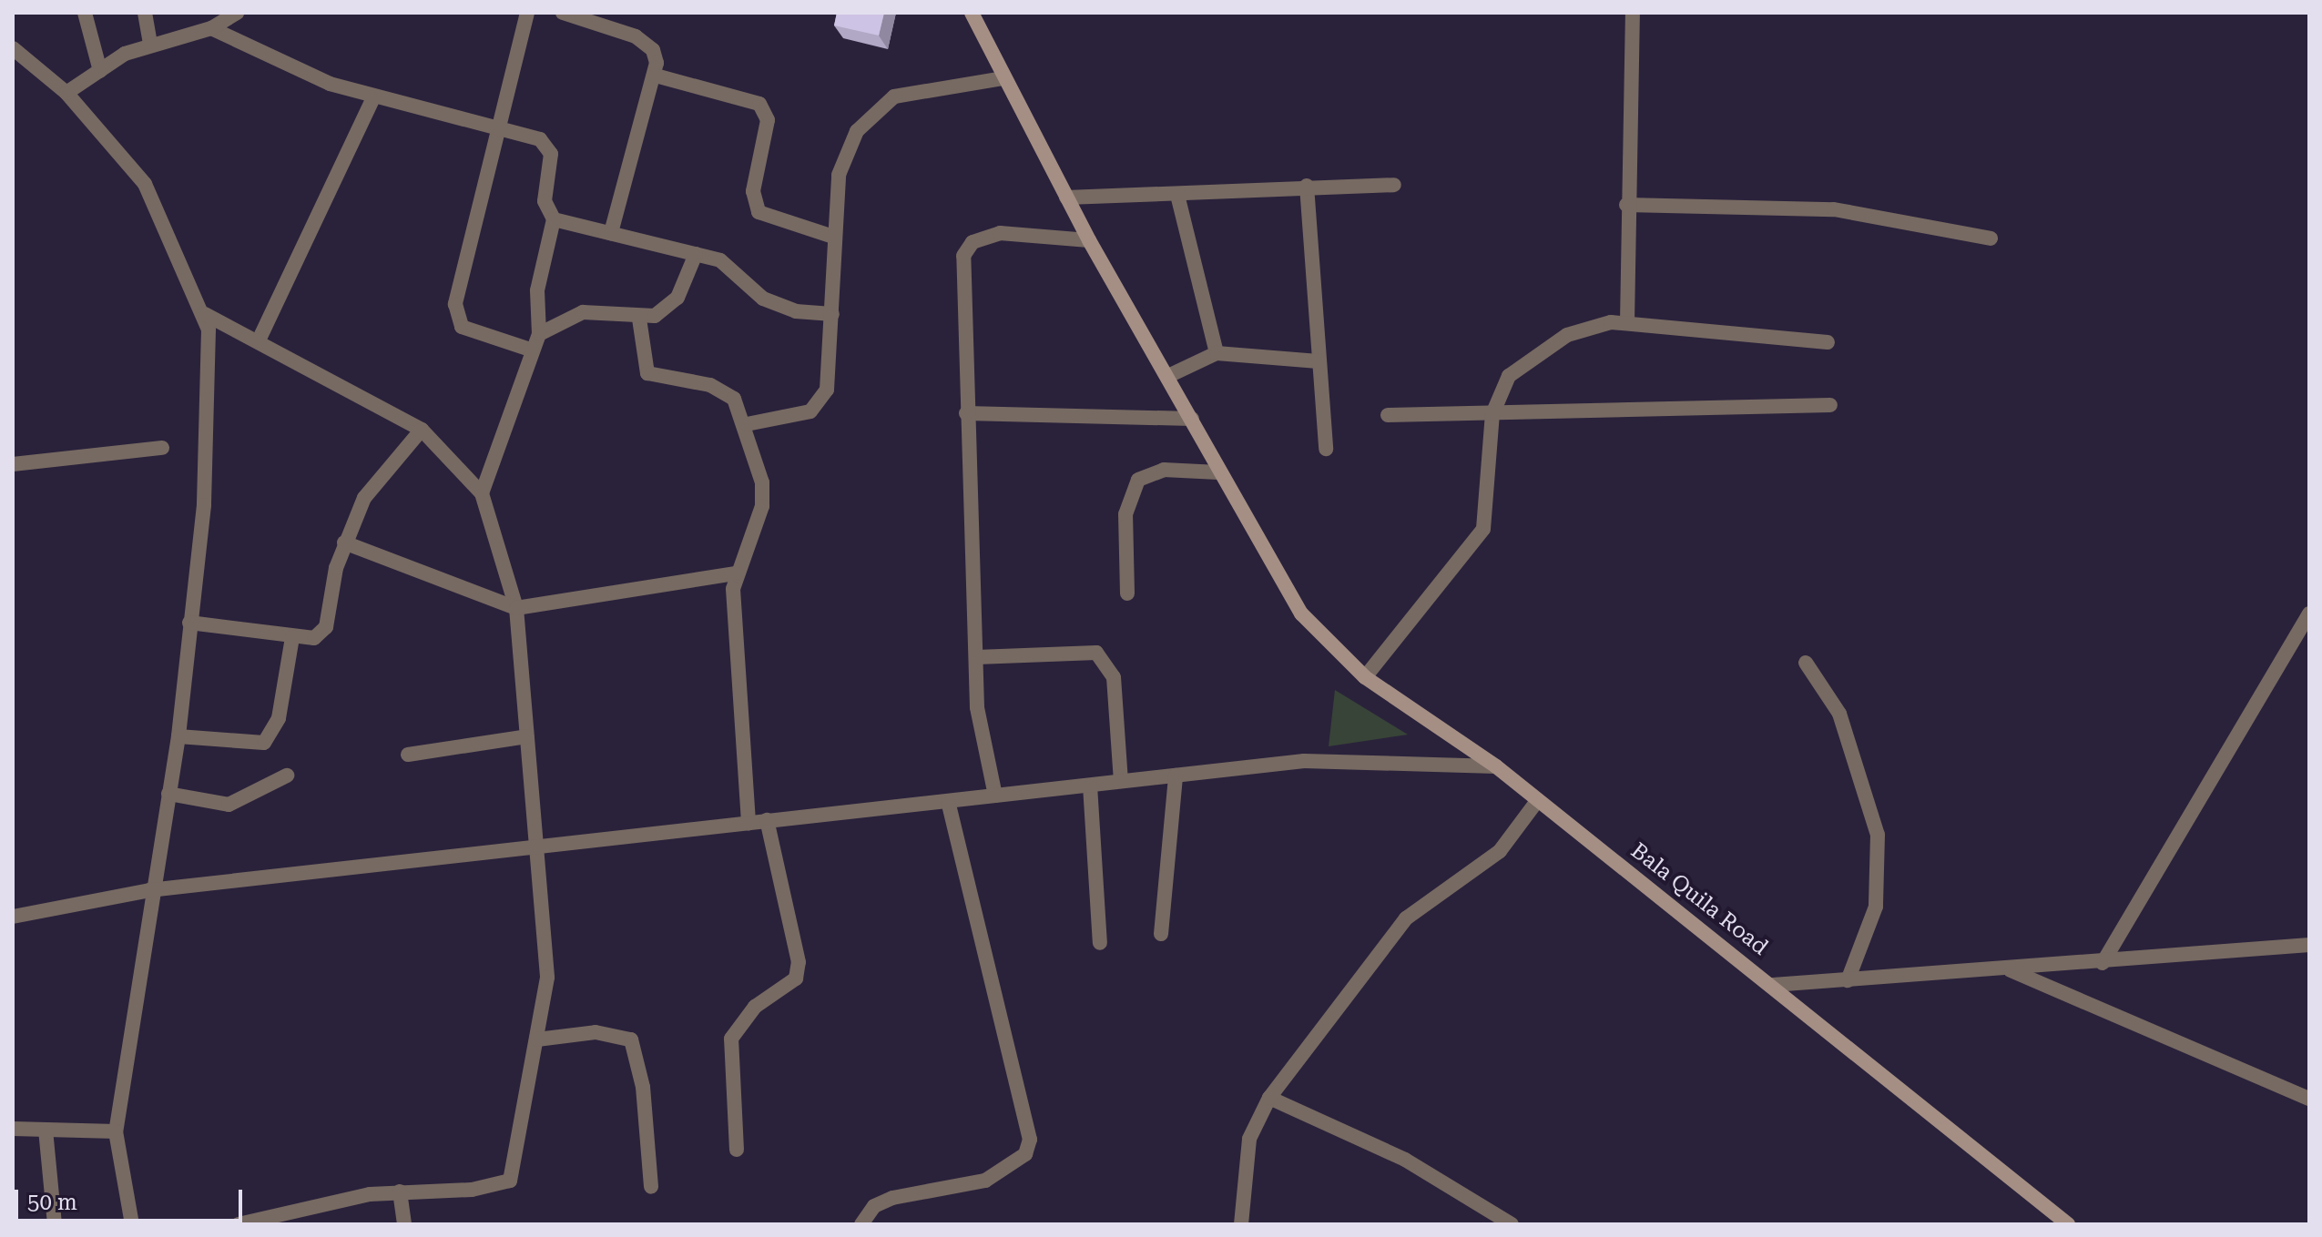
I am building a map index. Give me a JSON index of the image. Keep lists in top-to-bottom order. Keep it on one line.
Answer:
{"streets":{"street":["Bala Quila Road"]},"scale_bar":"50 m"}
